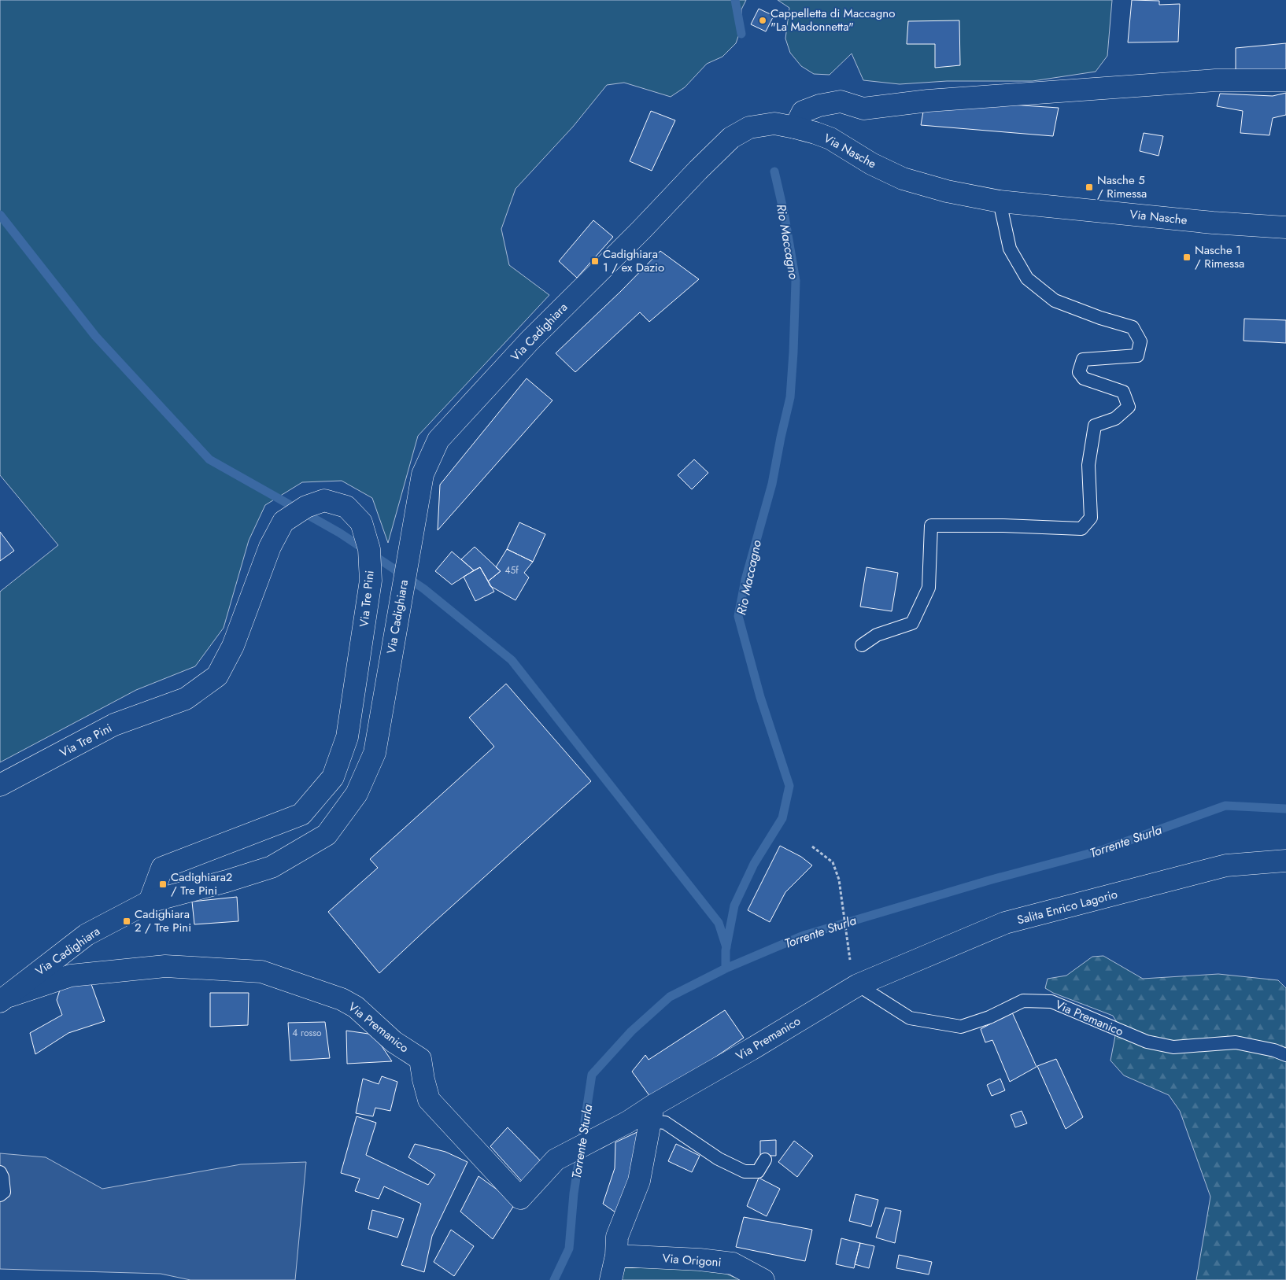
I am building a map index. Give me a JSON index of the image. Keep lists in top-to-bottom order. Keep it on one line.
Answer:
{"streets":{"street":["Via Nasche","Via Cadighiara","Via Tre Pini","Salita Enrico Lagorio","Via Premanico","Via Origoni"]},"crossings":[["Via Nasche","Via Cadighiara"],["Via Cadighiara","Via Tre Pini"],["Via Cadighiara","Via Premanico"],["Salita Enrico Lagorio","Via Premanico"]],"water":["Rio Maccagno","Torrente Sturla"],"places":{"other":["Cappelletta di Maccagno \"La Madonnetta\""],"transit":["Nasche 5 / Rimessa","Nasche 1 / Rimessa","Cadighiara 1 / ex Dazio","Cadighiara2 / Tre Pini","Cadighiara 2 / Tre Pini"]},"house_numbers":["45f","4 rosso"]}
